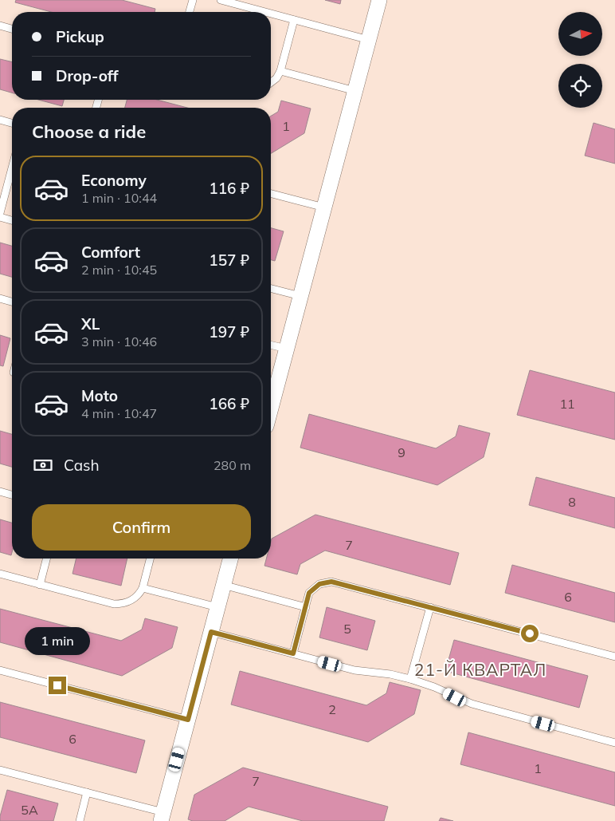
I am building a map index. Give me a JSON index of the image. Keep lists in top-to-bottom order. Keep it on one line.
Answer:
{"districts":["21-Й КВАРТАЛ"],"house_numbers":["1","11","9","8","7","6","5","2","6","1","7","5А"],"north":"right","page":{"banner":["Pickup","Drop-off"],"heading":"Choose a ride","list":[{"name":"Economy","note":"1 min · 10:44","value":"116 ₽"},{"name":"Comfort","note":"2 min · 10:45","value":"157 ₽"},{"name":"XL","note":"3 min · 10:46","value":"197 ₽"},{"name":"Moto","note":"4 min · 10:47","value":"166 ₽"}],"pay":["Cash","280 m"],"buttons":"Confirm","bubble":"1 min"}}
